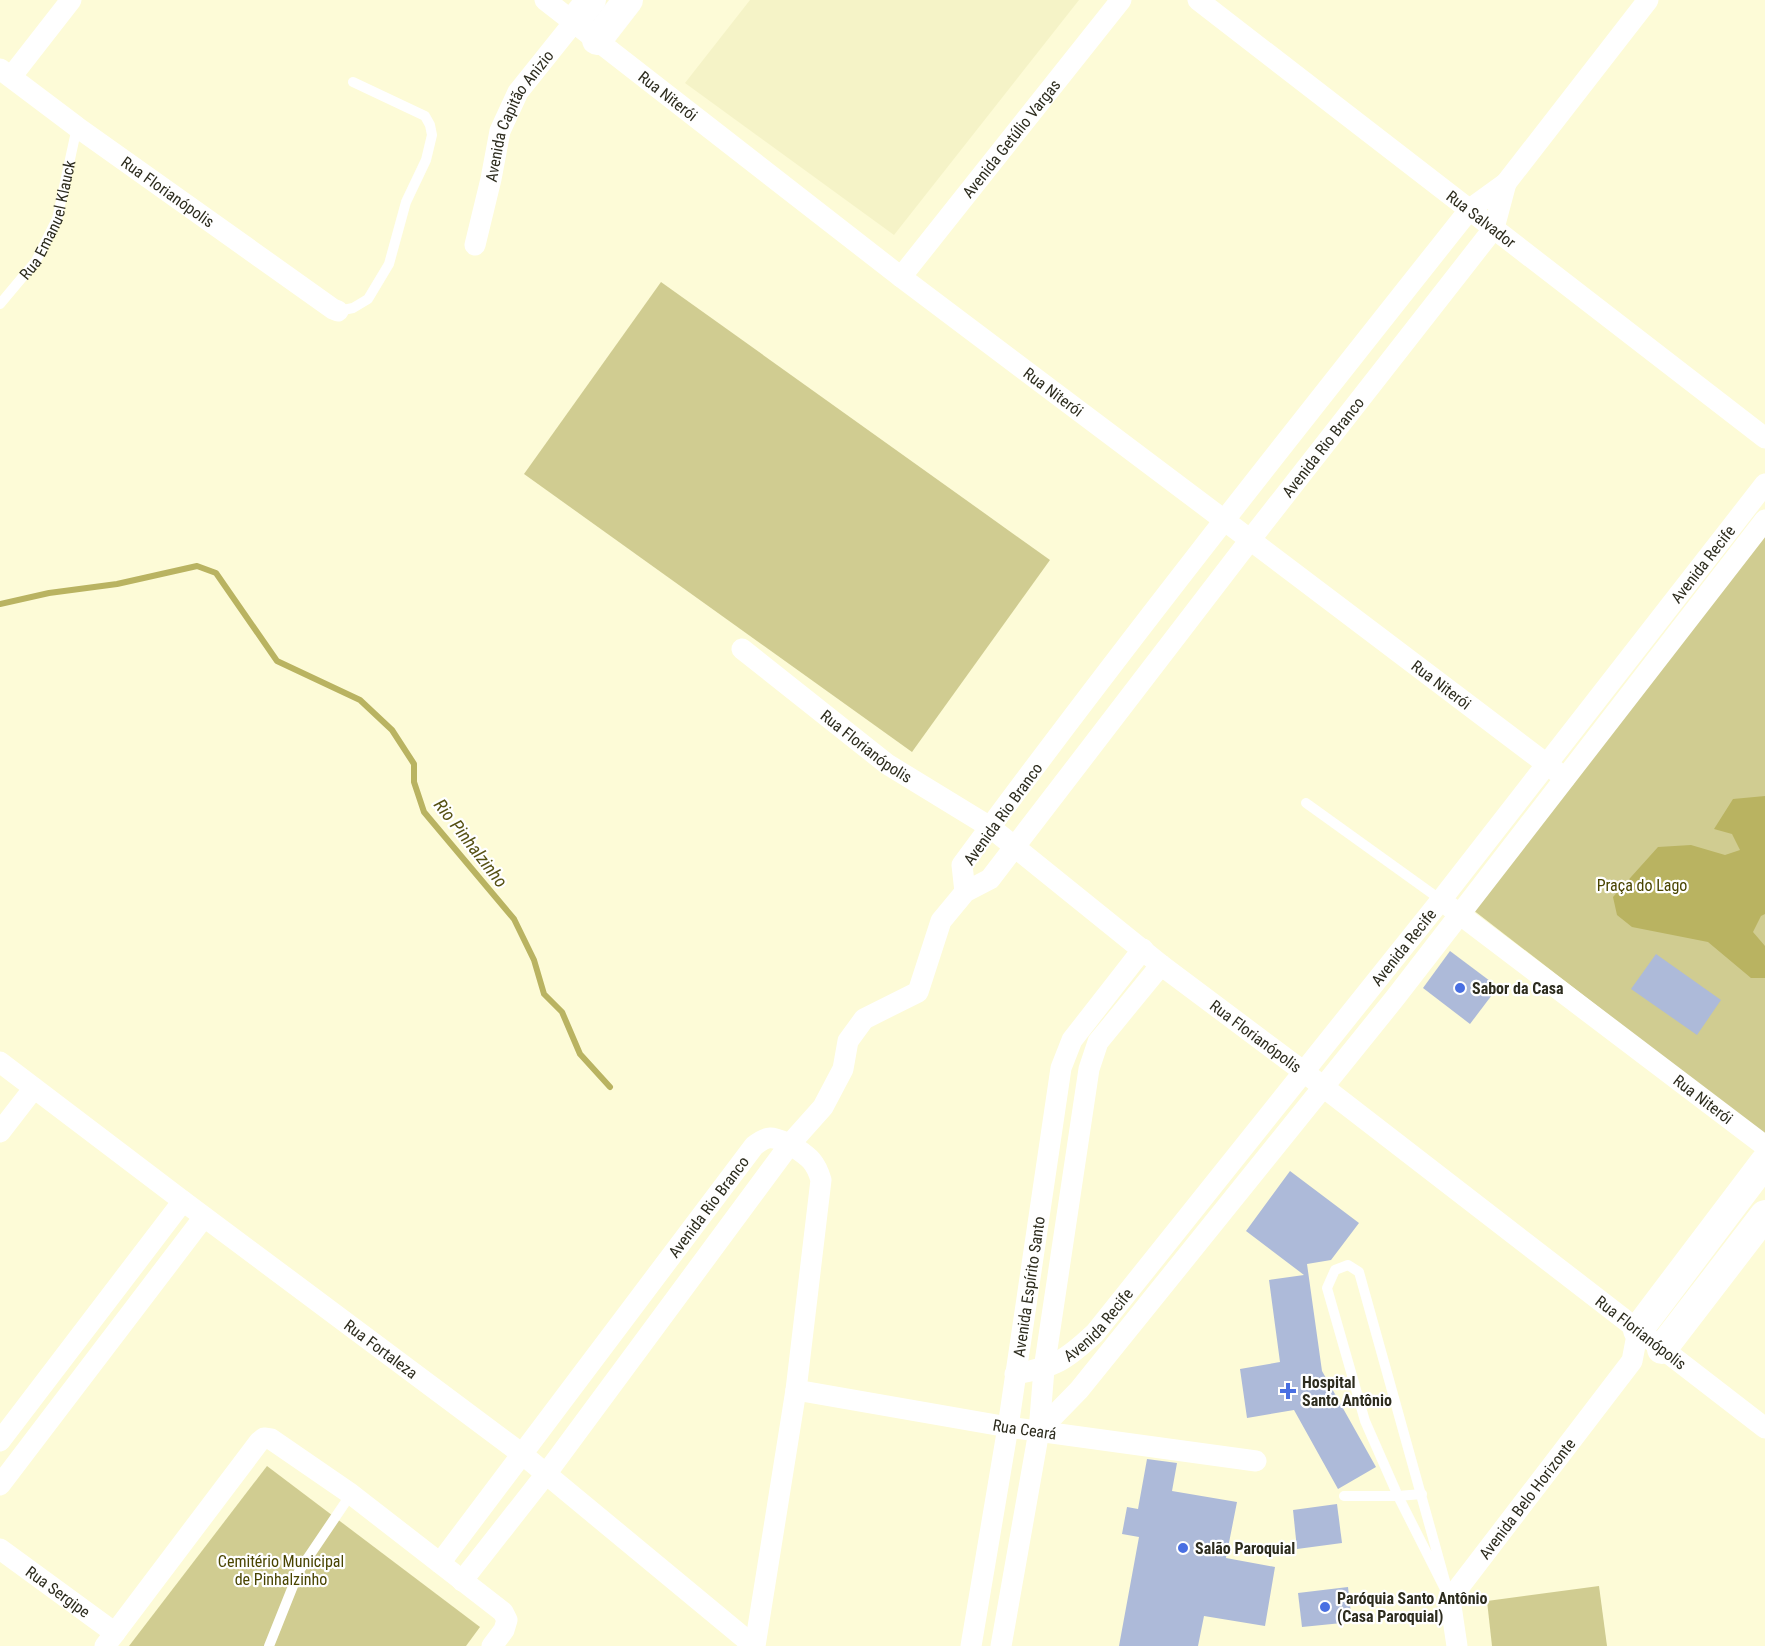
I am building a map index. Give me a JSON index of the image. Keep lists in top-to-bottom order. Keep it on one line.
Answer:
{"streets":{"street":["Rua Niterói","Avenida Capitão Anizio","Avenida Getúlio Vargas","Rua Florianópolis","Rua Salvador","Avenida Rio Branco","Avenida Recife","Avenida Espírito Santo","Rua Fortaleza","Rua Ceará","Avenida Belo Horizonte","Rua Sergipe"],"lane":["Rua Emanuel Klauck"]},"crossings":[["Rua Niterói","Avenida Capitão Anizio"],["Rua Niterói","Avenida Getúlio Vargas"],["Rua Niterói","Avenida Rio Branco"],["Rua Niterói","Avenida Recife"],["Rua Florianópolis","Rua Emanuel Klauck"],["Rua Florianópolis","Avenida Rio Branco"],["Rua Florianópolis","Avenida Recife"],["Rua Florianópolis","Avenida Espírito Santo"],["Rua Florianópolis","Avenida Belo Horizonte"],["Rua Salvador","Avenida Rio Branco"],["Avenida Rio Branco","Rua Fortaleza"],["Avenida Recife","Avenida Espírito Santo"],["Avenida Recife","Rua Ceará"],["Avenida Espírito Santo","Rua Ceará"]],"water":["Rio Pinhalzinho"],"parks":["Praça do Lago","Cemitério Municipal de Pinhalzinho"],"places":{"other":["Sabor da Casa","Salão Paroquial","Paróquia Santo Antônio (Casa Paroquial)"],"health":["Hospital Santo Antônio"]}}
